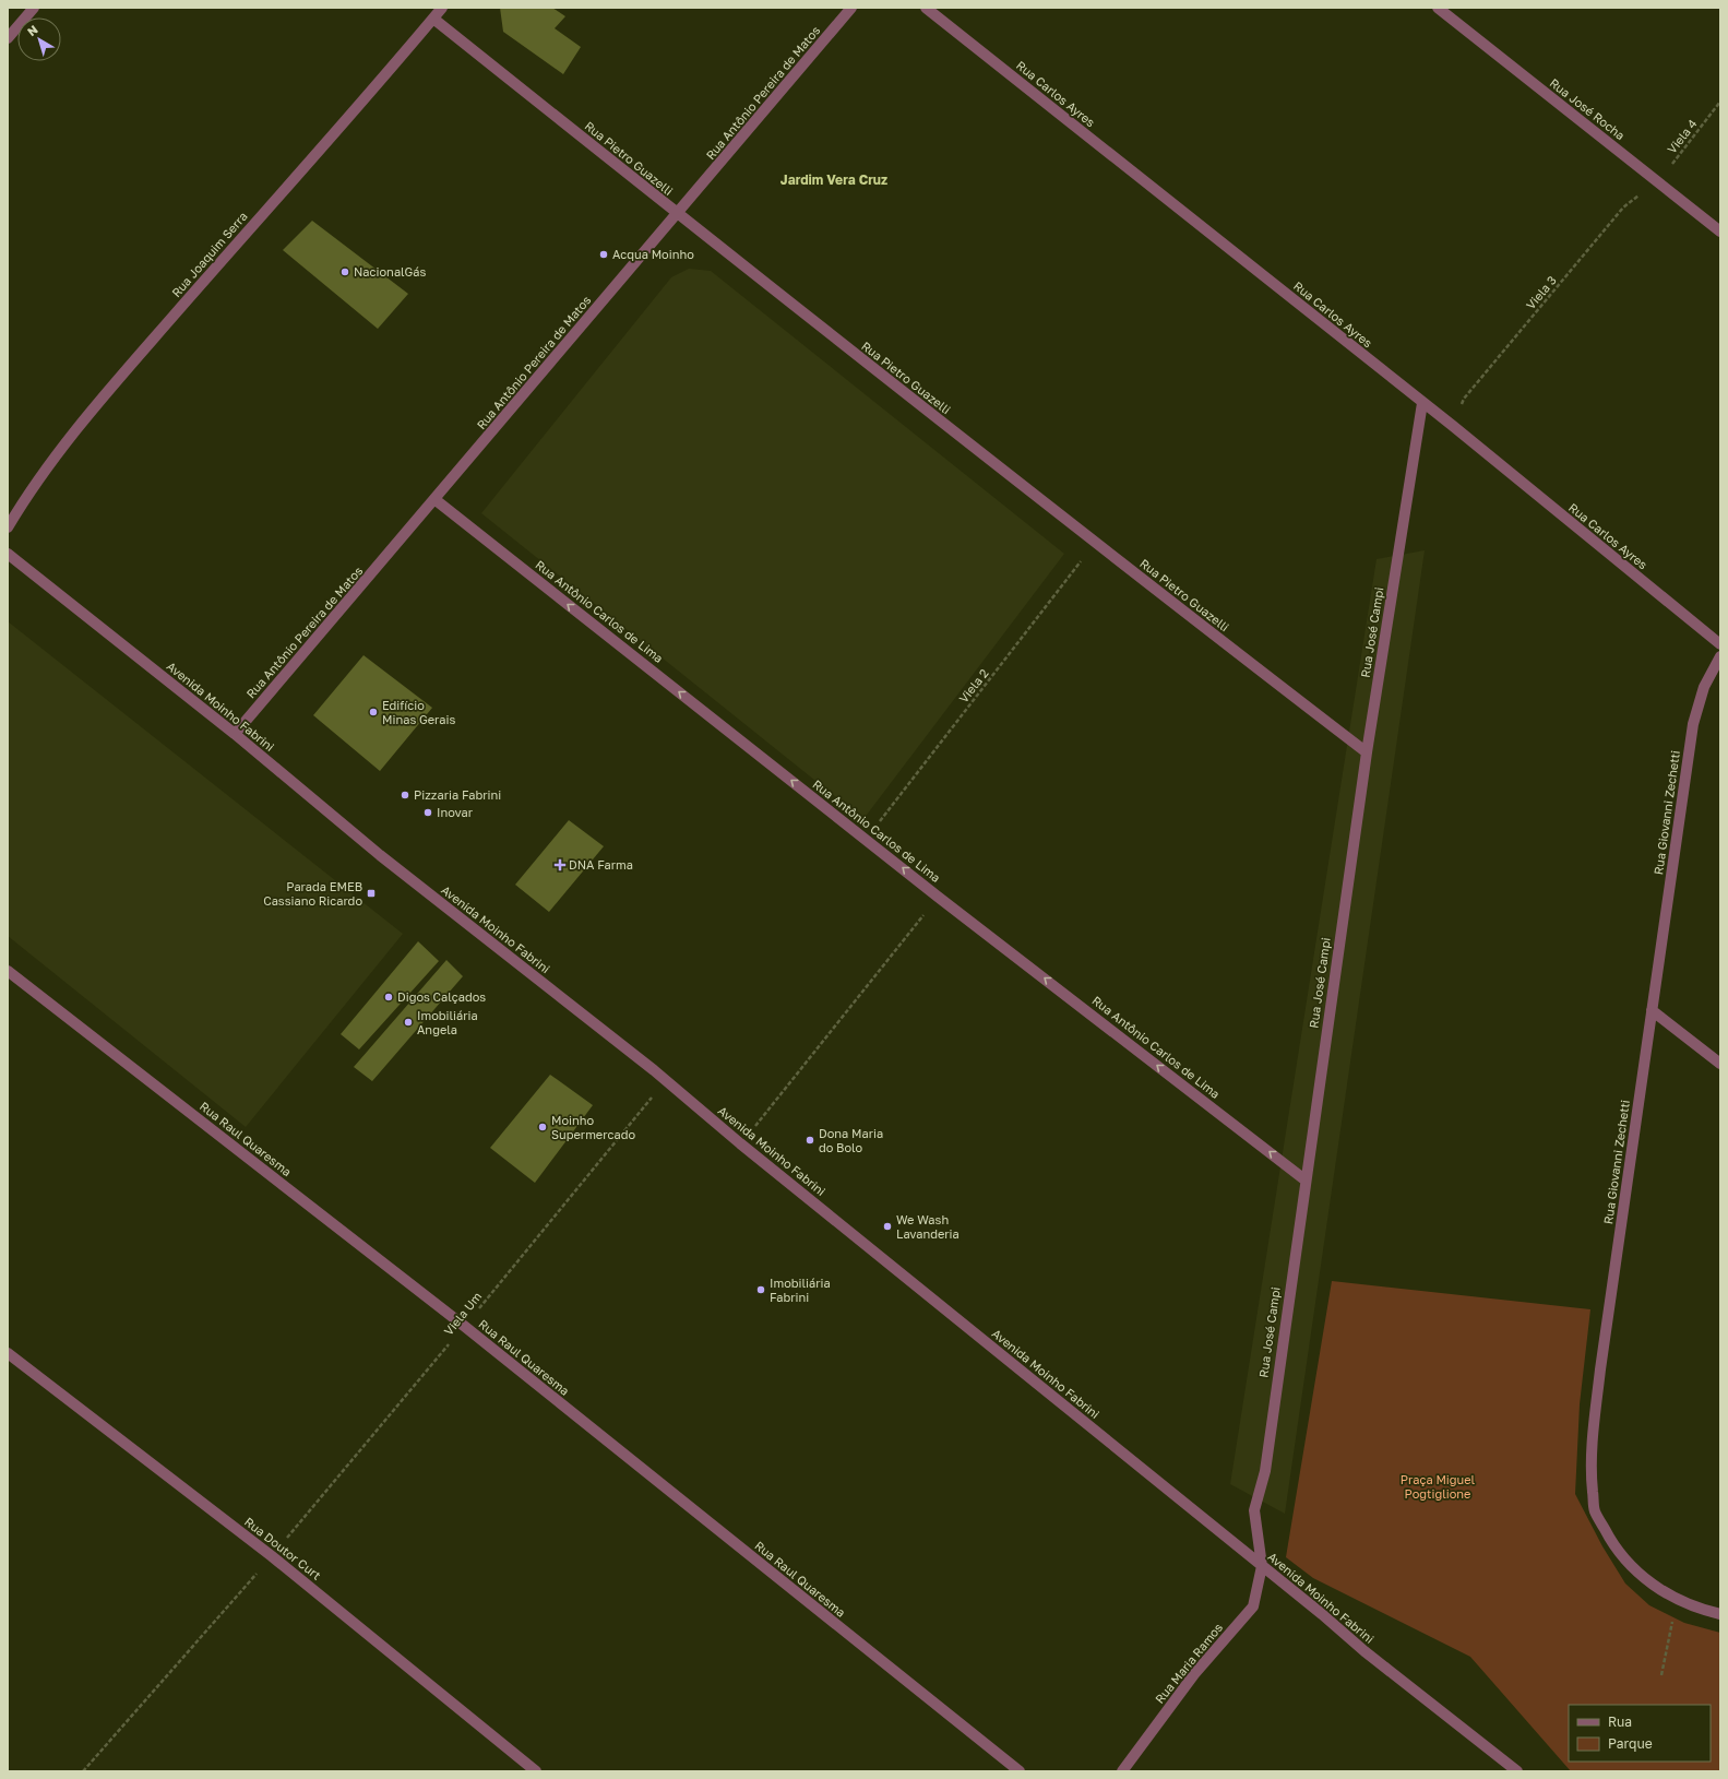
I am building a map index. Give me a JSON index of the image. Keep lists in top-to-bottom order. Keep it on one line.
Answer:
{"streets":{"street":["Rua Antônio Pereira de Matos","Rua Carlos Ayres","Rua José Rocha","Rua Pietro Guazelli","Rua Joaquim Serra","Rua Antônio Carlos de Lima","Rua José Campi","Avenida Moinho Fabrini","Rua Giovanni Zechetti","Rua Raul Quaresma","Rua Doutor Curt","Rua Maria Ramos"],"path":["Viela 4","Viela 3","Viela 2","Viela Um"]},"crossings":[["Rua Antônio Pereira de Matos","Rua Pietro Guazelli"],["Rua Antônio Pereira de Matos","Rua Antônio Carlos de Lima"],["Rua Antônio Pereira de Matos","Avenida Moinho Fabrini"],["Rua Carlos Ayres","Viela 3"],["Rua Carlos Ayres","Rua José Campi"],["Rua José Rocha","Viela 4"],["Rua José Rocha","Viela 3"],["Viela 4","Viela 3"],["Rua Pietro Guazelli","Rua Joaquim Serra"],["Rua Pietro Guazelli","Rua José Campi"],["Rua Pietro Guazelli","Viela 2"],["Rua Antônio Carlos de Lima","Rua José Campi"],["Rua Antônio Carlos de Lima","Viela 2"],["Rua José Campi","Avenida Moinho Fabrini"],["Rua José Campi","Rua Maria Ramos"],["Avenida Moinho Fabrini","Viela Um"],["Avenida Moinho Fabrini","Rua Maria Ramos"],["Rua Raul Quaresma","Viela Um"],["Viela Um","Rua Doutor Curt"]],"one_way":["Rua Antônio Carlos de Lima"],"districts":["Jardim Vera Cruz"],"parks":["Praça Miguel Pogtiglione"],"places":{"other":["Acqua Moinho","NacionalGás","Edifício Minas Gerais","Pizzaria Fabrini","Inovar","Digos Calçados","Imobiliária Angela","Moinho Supermercado","Dona Maria do Bolo","We Wash Lavanderia","Imobiliária Fabrini"],"health":["DNA Farma"],"transit":["Parada EMEB Cassiano Ricardo"]},"legend":["Rua","Parque"],"north":"top left"}
